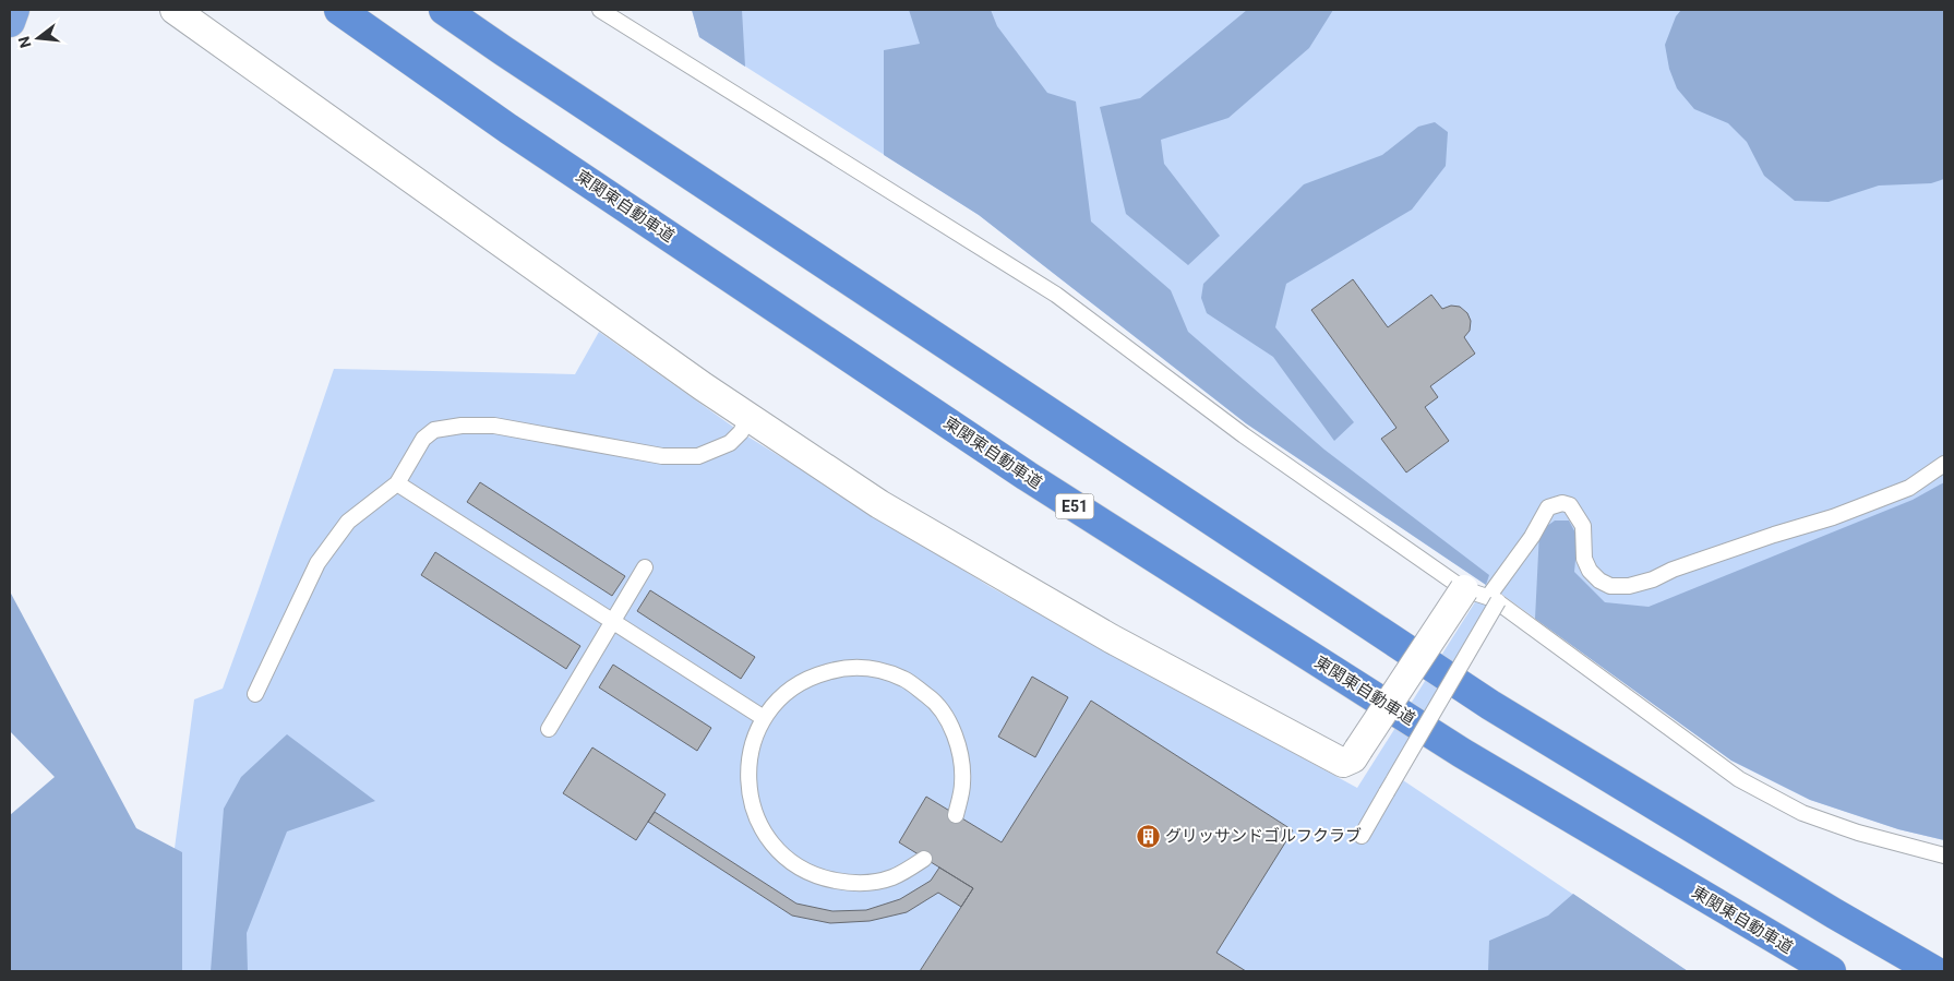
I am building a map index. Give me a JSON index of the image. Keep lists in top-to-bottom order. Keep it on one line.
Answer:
{"streets":{"highway":["東関東自動車道","E51"]},"places":{"building":["グリッサンドゴルフクラブ"]},"north":"left"}
